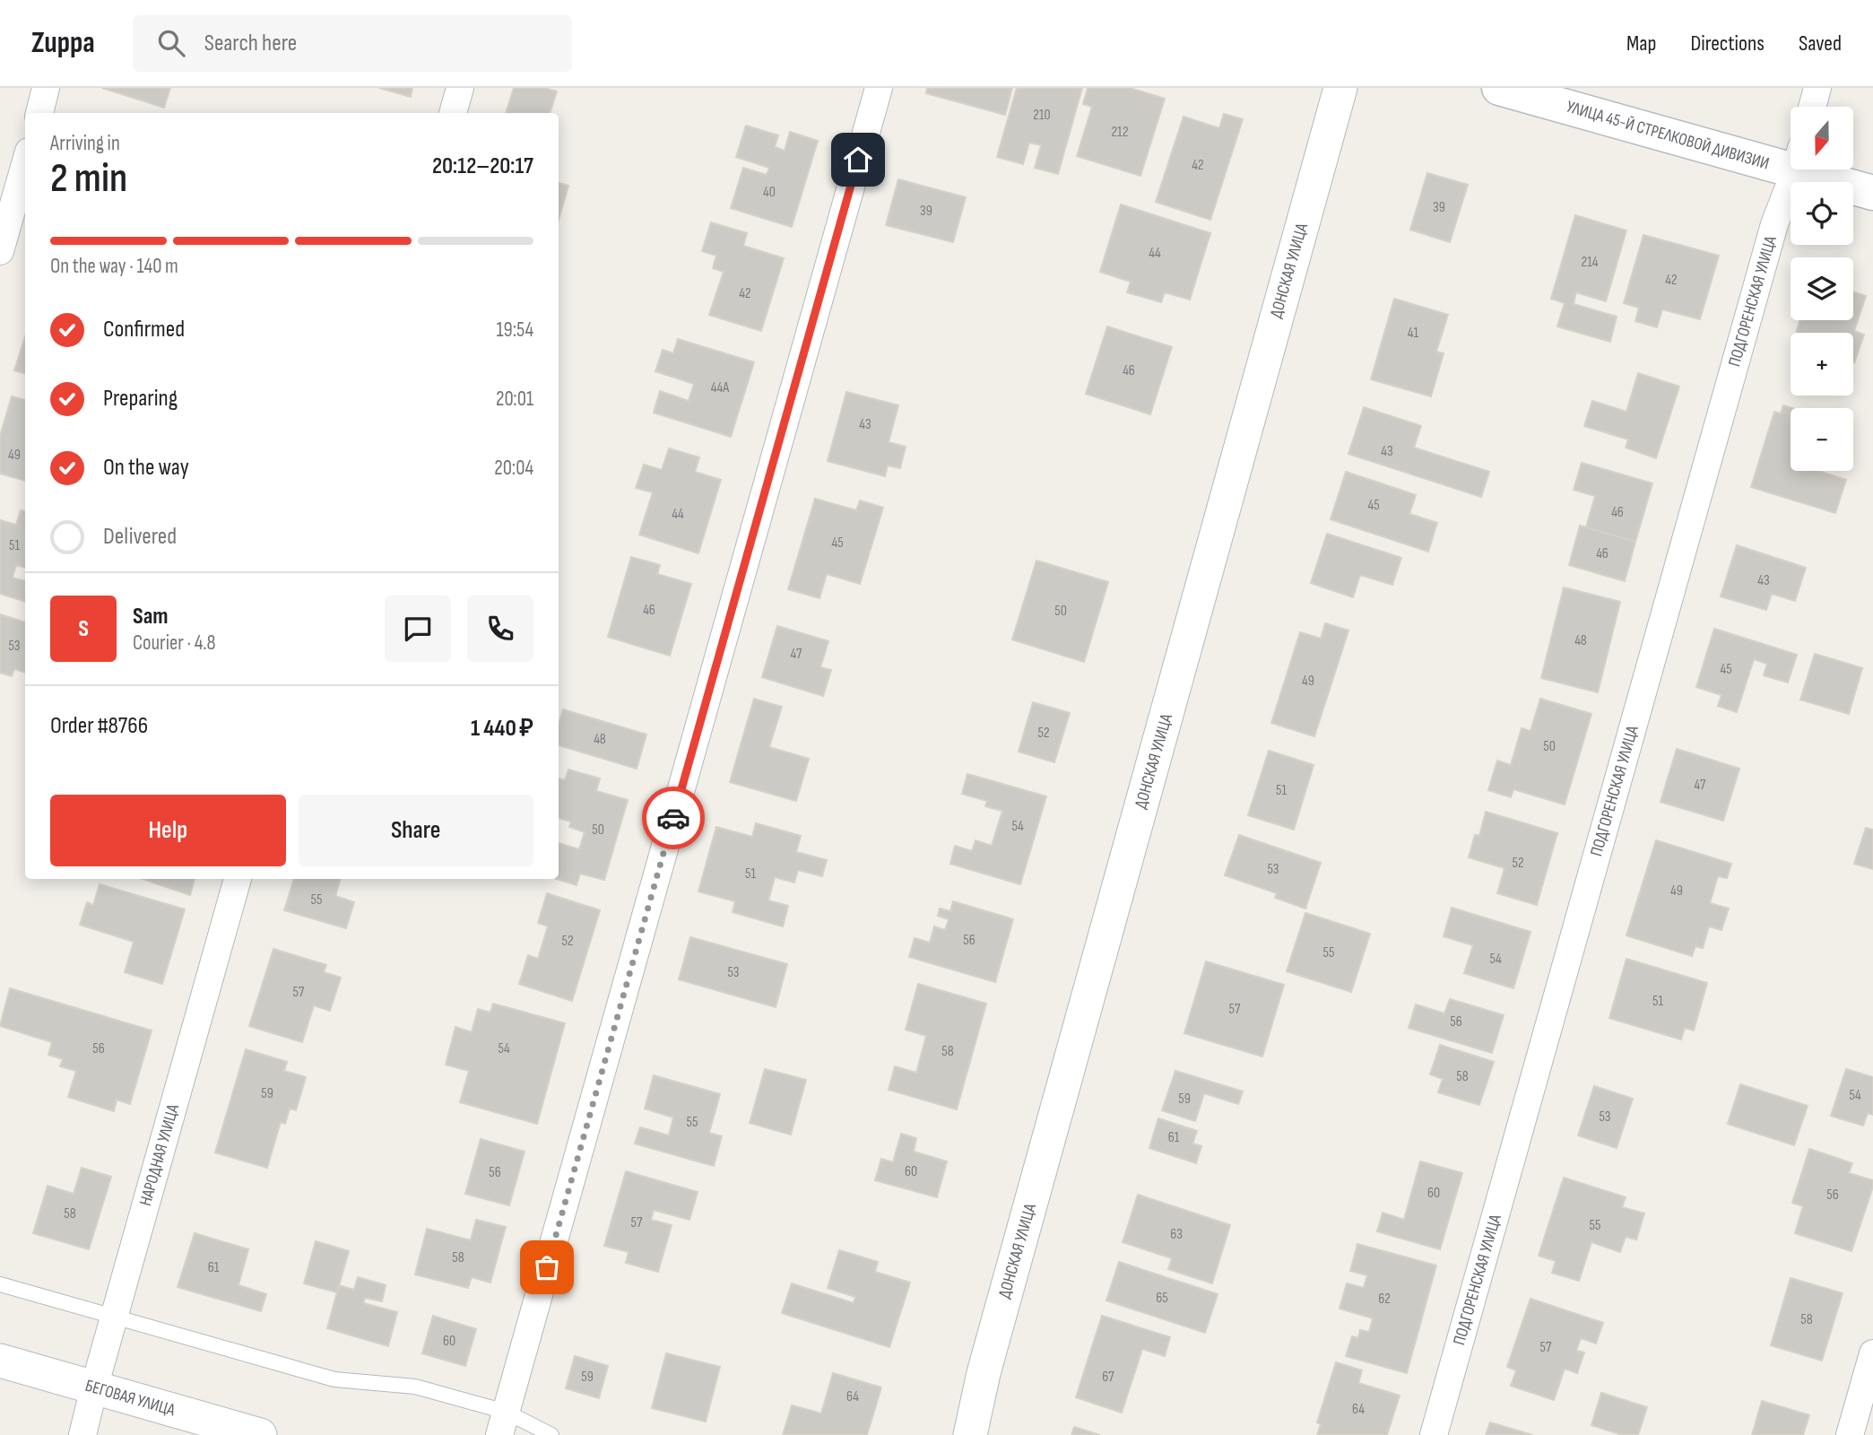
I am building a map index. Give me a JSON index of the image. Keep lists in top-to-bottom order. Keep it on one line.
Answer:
{"streets":{"main road":["УЛИЦА 45-Й СТРЕЛКОВОЙ ДИВИЗИИ"],"street":["ДОНСКАЯ УЛИЦА","ПОДГОРЕНСКАЯ УЛИЦА","НАРОДНАЯ УЛИЦА","БЕГОВАЯ УЛИЦА"]},"crossings":[["НАРОДНАЯ УЛИЦА","БЕГОВАЯ УЛИЦА"]],"house_numbers":["210","212","42","40","39","39","44","214","42","42","41","46","44А","43","43","49","45","46","44","45","51","46","43","46","50","48","53","47","45","49","52","48","50","47","51","54","50","52","53","51","49","55","56","52","55","54","53","57","51","57","56","56","54","58","58","59","54","59","53","55","61","60","56","60","56","58","57","55","63","58","61","65","62","58","60","57","59","67","64","64"],"north":"bottom","page":{"header":"Zuppa","search":"Search here","nav":["Map","Directions","Saved"],"map_buttons":["+","−"],"heading":["2 min","Arriving in","20:12–20:17"],"panel":["Sam","Courier · 4.8","Order #8766","1 440 ₽"],"bar":"On the way · 140 m","list":[["Confirmed","19:54"],["Preparing","20:01"],["On the way","20:04"],"Delivered"],"round":"S","buttons":["Help","Share"]}}
